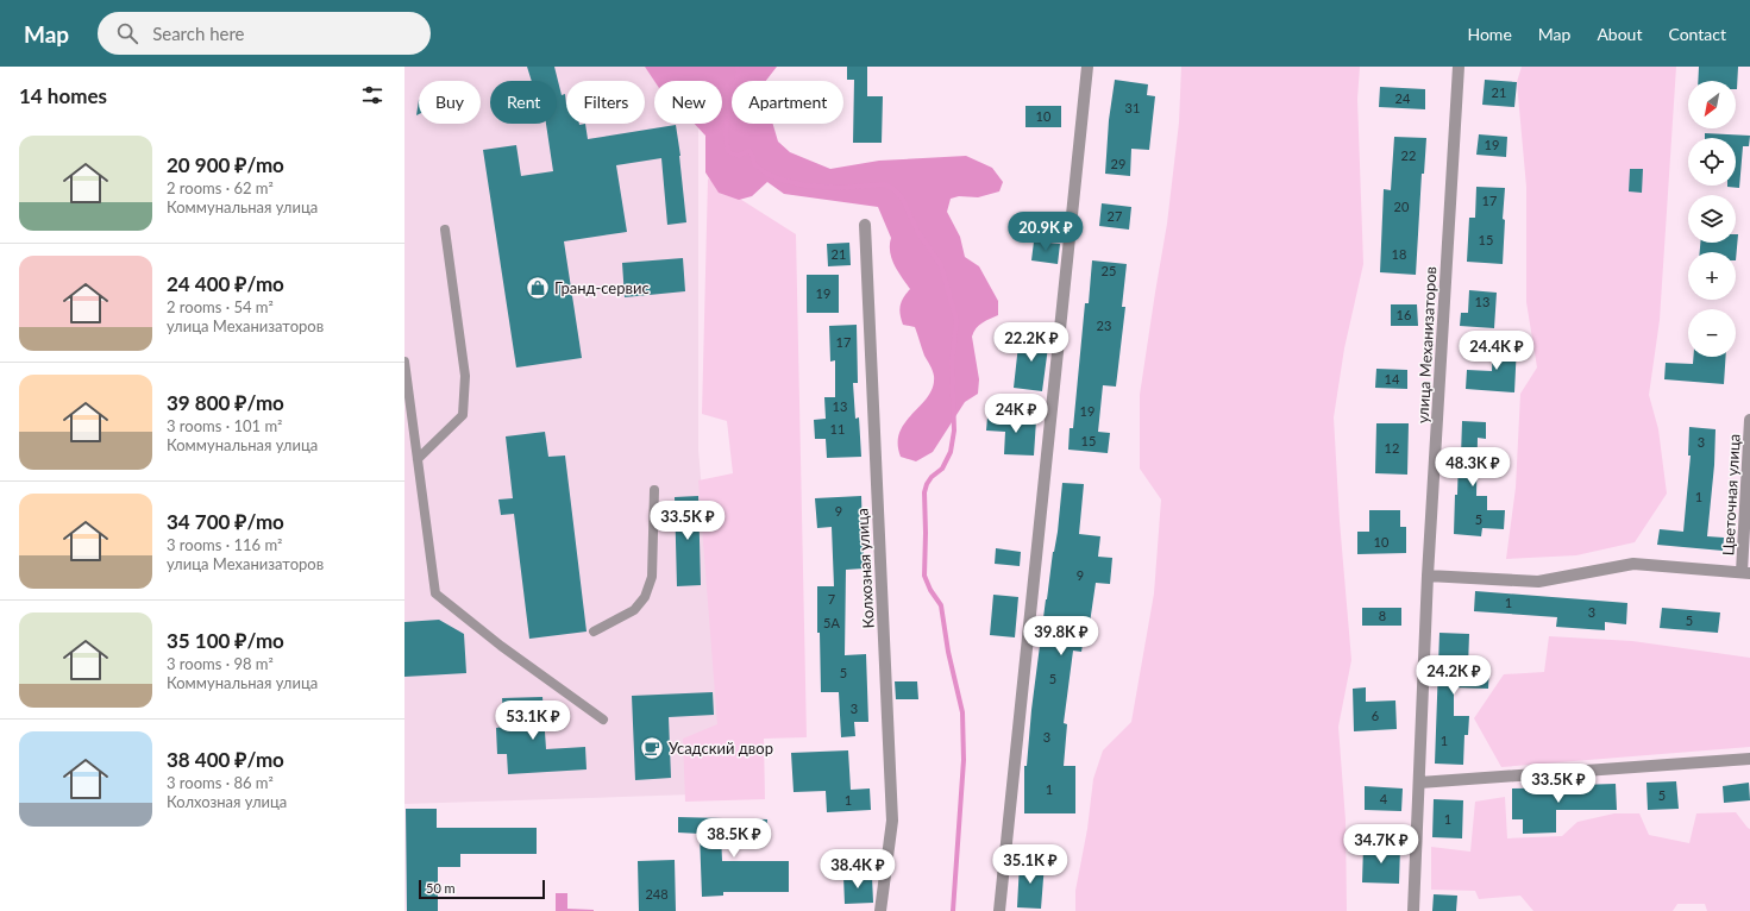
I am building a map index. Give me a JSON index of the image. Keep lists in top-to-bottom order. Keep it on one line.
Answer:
{"streets":{"street":["улица Механизаторов","Цветочная улица","Колхозная улица"]},"places":{"shop":["Гранд-сервис"],"cafe":["Усадский двор"]},"house_numbers":["21","24","31","10","19","22","29","17","20","27","15","21","18","25","19","13","16","23","17","14","13","19","11","15","3","12","1","9","5","10","9","7","1","3","8","5","5А","5","5","3","6","3","1","1","5","4","1","1","248"],"scale_bar":"50 m","north":"bottom left","page":{"header":"Map","search":"Search here","nav":["Home","Map","About","Contact"],"heading":"14 homes","map_buttons":["+","−"],"chip":["Buy","Rent","Filters","New","Apartment"],"list":[{"name":"20 900 ₽/mo","note":"2 rooms · 62 m² · Коммунальная улица"},{"name":"24 400 ₽/mo","note":"2 rooms · 54 m² · улица Механизаторов"},{"name":"39 800 ₽/mo","note":"3 rooms · 101 m² · Коммунальная улица"},{"name":"34 700 ₽/mo","note":"3 rooms · 116 m² · улица Механизаторов"},{"name":"35 100 ₽/mo","note":"3 rooms · 98 m² · Коммунальная улица"},{"name":"38 400 ₽/mo","note":"3 rooms · 86 m² · Колхозная улица"}],"price":["20.9K ₽","22.2K ₽","24.4K ₽","24K ₽","48.3K ₽","33.5K ₽","39.8K ₽","24.2K ₽","53.1K ₽","33.5K ₽","38.5K ₽","34.7K ₽","35.1K ₽","38.4K ₽"],"scale":"50 m"}}
